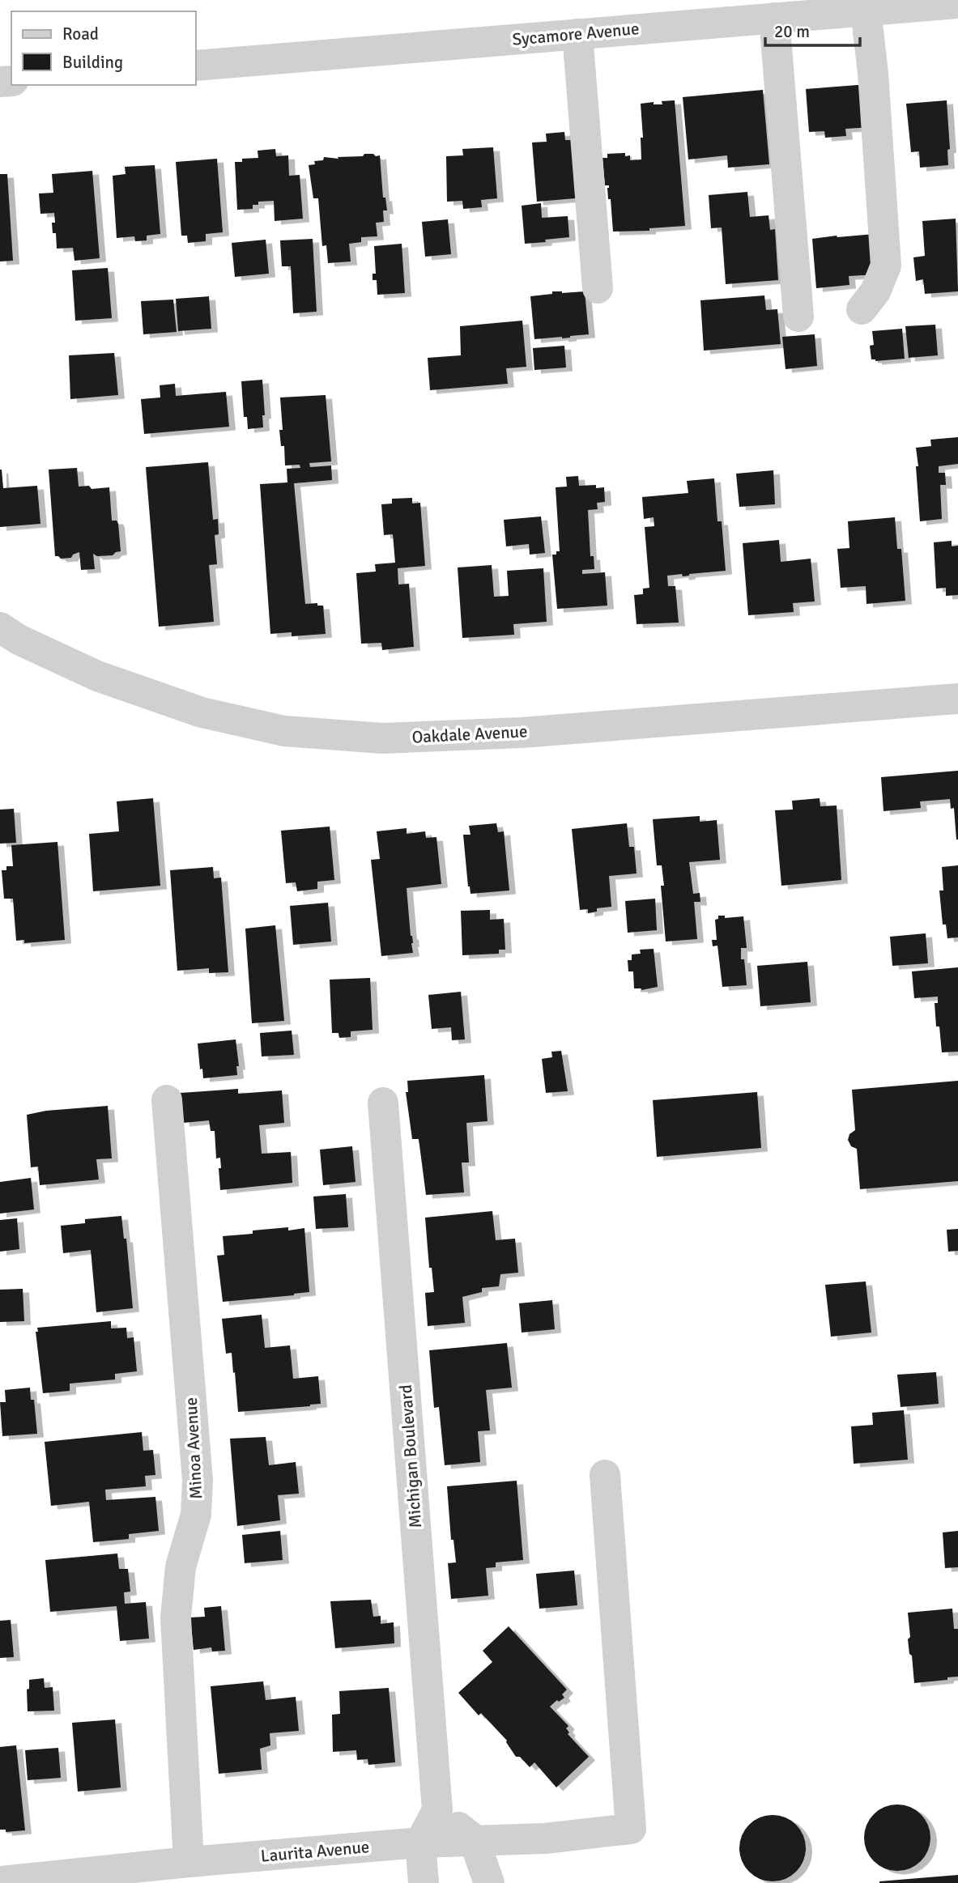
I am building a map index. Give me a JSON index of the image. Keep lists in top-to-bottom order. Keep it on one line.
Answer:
{"streets":{"street":["Sycamore Avenue","Oakdale Avenue","Minoa Avenue","Michigan Boulevard","Laurita Avenue"]},"crossings":[["Minoa Avenue","Laurita Avenue"]],"legend":["Road","Building"],"scale_bar":"20 m"}
